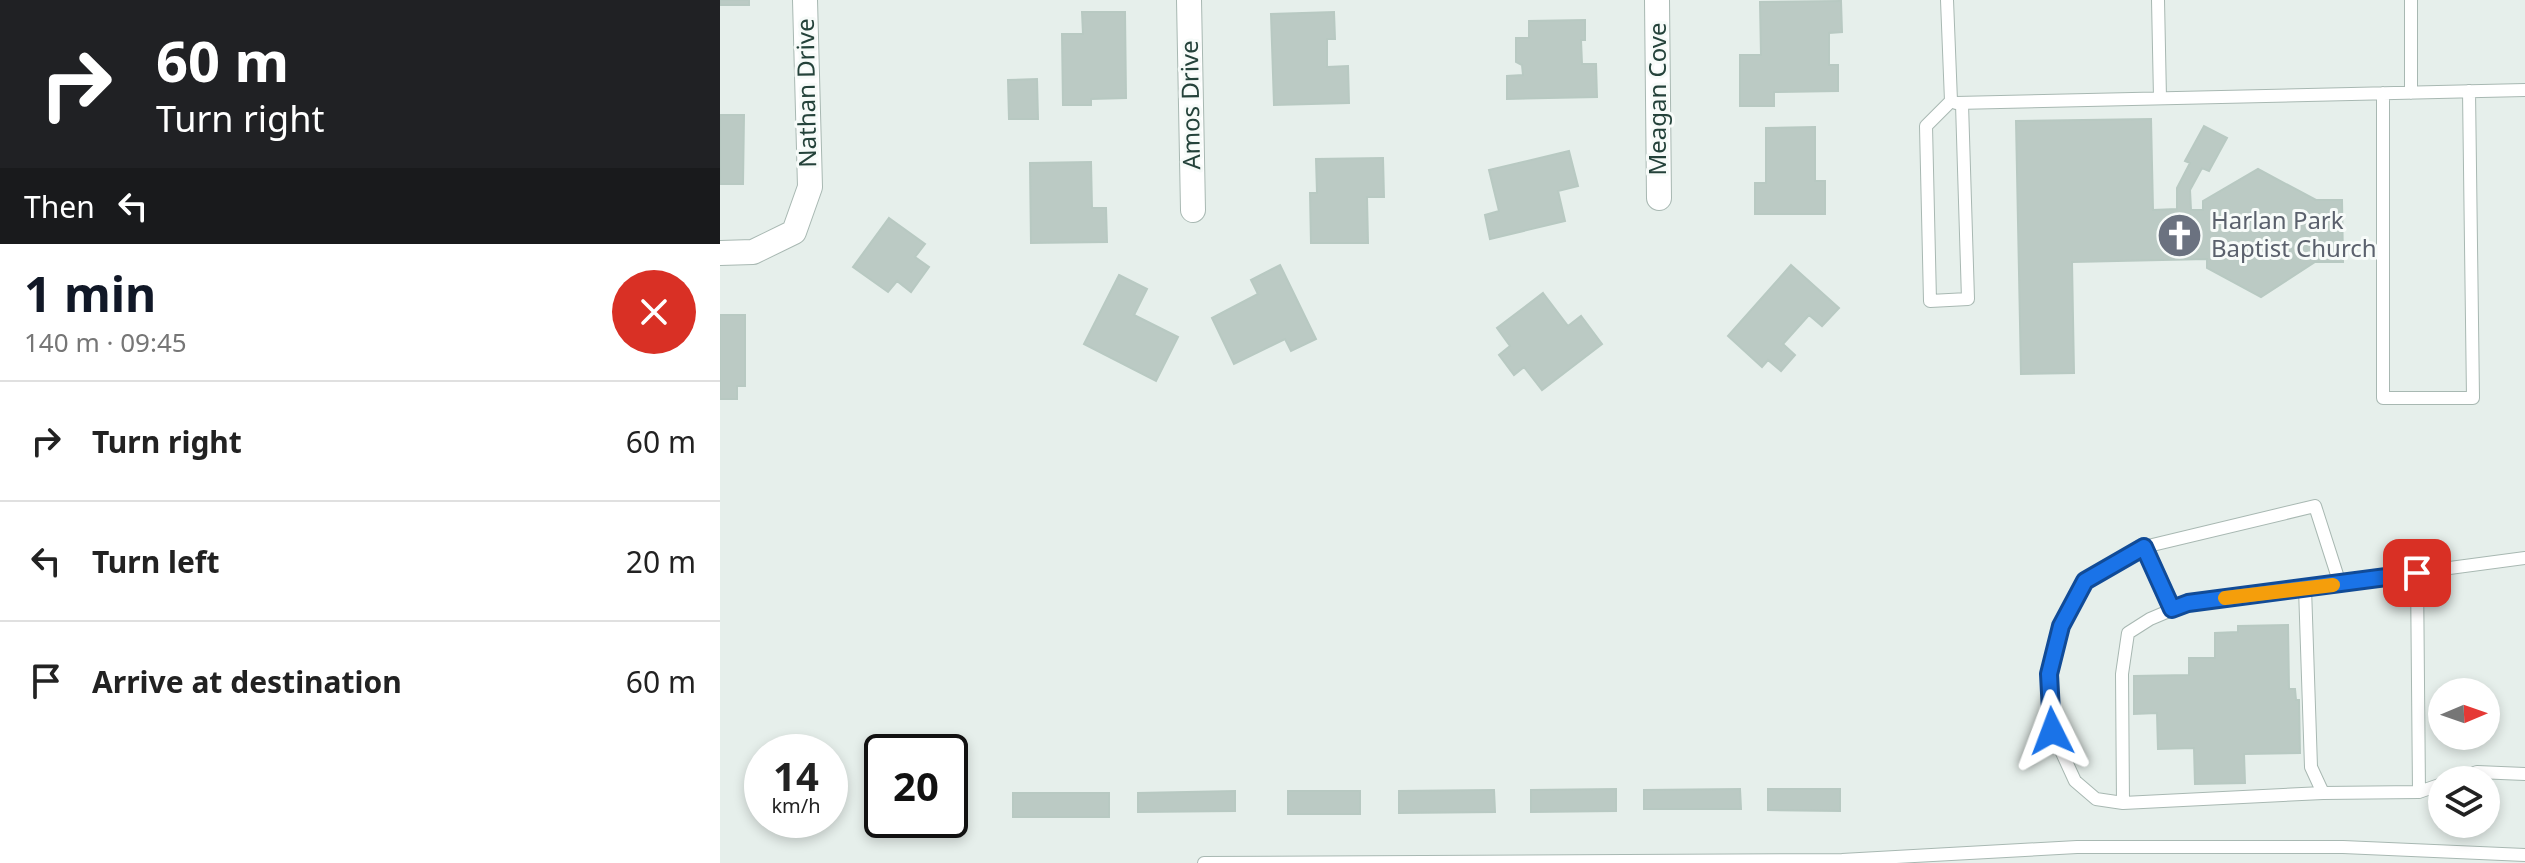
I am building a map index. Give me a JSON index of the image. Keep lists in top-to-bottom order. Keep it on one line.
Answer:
{"streets":{"street":["Nathan Drive","Meagan Cove","Amos Drive"]},"places":{"church":["Harlan Park Baptist Church"]},"north":"right","page":{"turn":["60 m","Turn right"],"then":"Then","heading":["1 min","140 m · 09:45"],"list":[{"name":"Turn right","value":"60 m"},{"name":"Turn left","value":"20 m"},{"name":"Arrive at destination","value":"60 m"}],"speed":"14 km/h","limit":"20"}}
